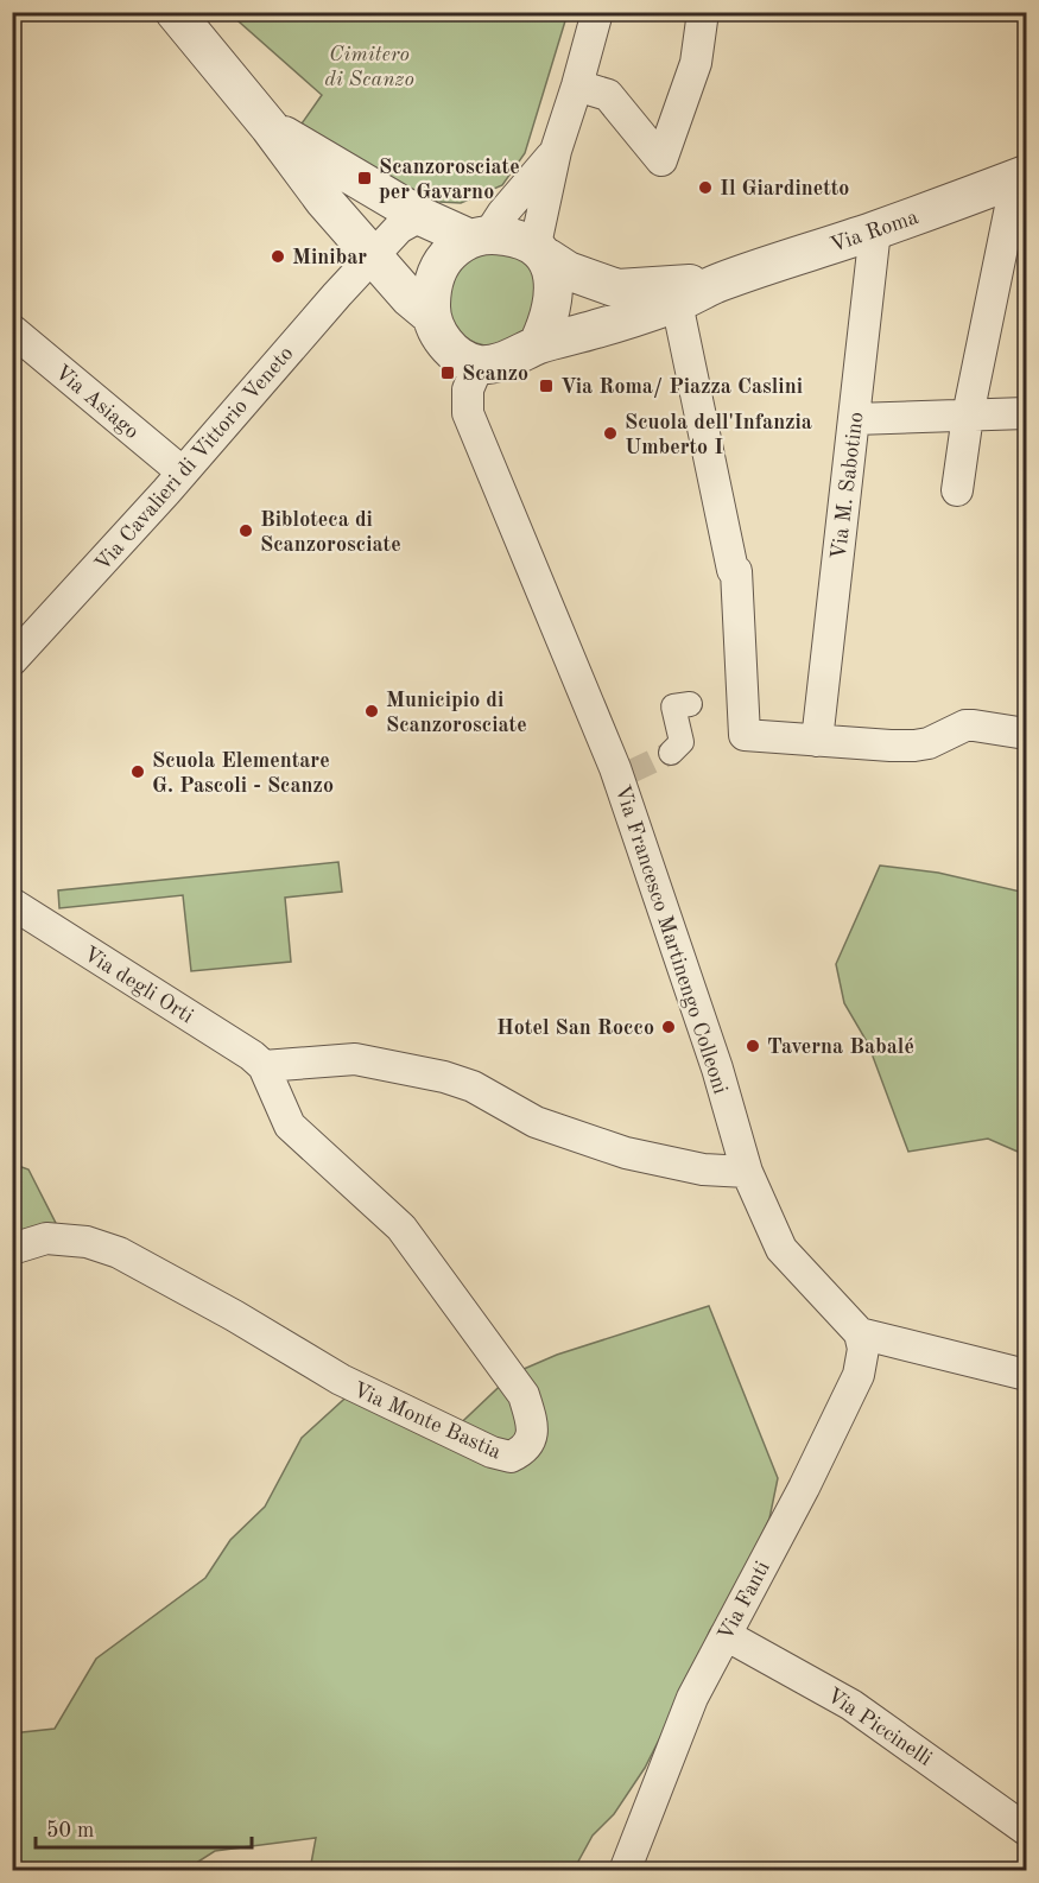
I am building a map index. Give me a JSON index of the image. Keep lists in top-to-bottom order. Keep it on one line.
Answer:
{"streets":{"street":["Via Roma","Via Asiago","Via Cavalieri di Vittorio Veneto","Via M. Sabotino","Via Francesco Martinengo Colleoni","Via degli Orti","Via Monte Bastia","Via Fanti","Via Piccinelli"]},"crossings":[["Via Roma","Via M. Sabotino"],["Via Roma","Via Francesco Martinengo Colleoni"],["Via Asiago","Via Cavalieri di Vittorio Veneto"],["Via Francesco Martinengo Colleoni","Via Fanti"],["Via degli Orti","Via Monte Bastia"],["Via Fanti","Via Piccinelli"]],"parks":["Cimitero di Scanzo"],"places":{"transit":["Scanzorosciate per Gavarno","Scanzo","Via Roma/ Piazza Caslini"],"other":["Il Giardinetto","Minibar","Scuola dell'Infanzia Umberto I","Bibloteca di Scanzorosciate","Municipio di Scanzorosciate","Scuola Elementare G. Pascoli - Scanzo","Hotel San Rocco","Taverna Babalé"]},"scale_bar":"50 m"}
